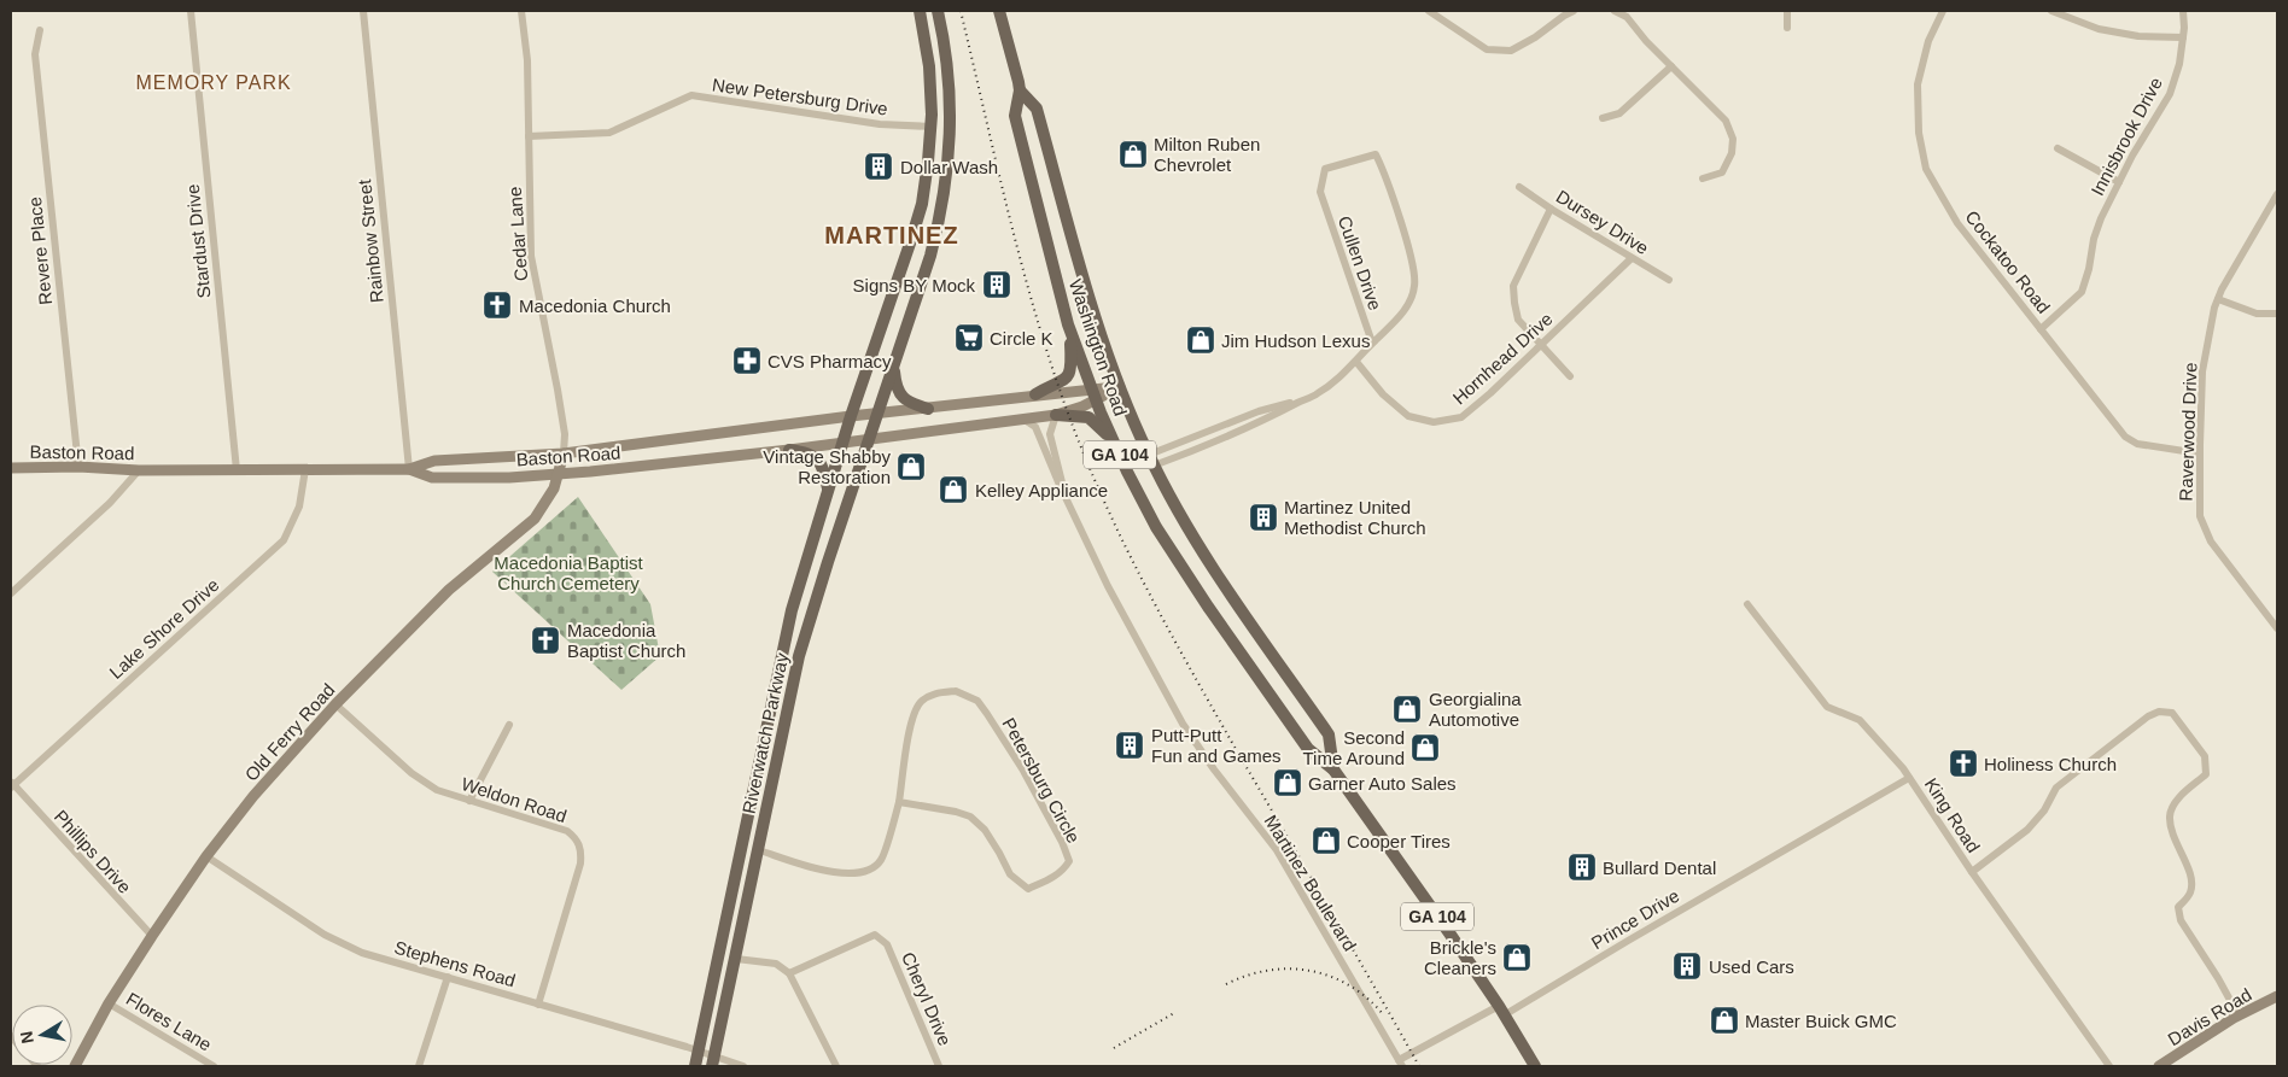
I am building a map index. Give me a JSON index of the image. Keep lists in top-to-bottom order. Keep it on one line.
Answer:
{"streets":{"main road":["Washington Road","Baston Road","GA 104","Old Ferry Road","Riverwatch Parkway","Davis Road"],"street":["New Petersburg Drive","Innisbrook Drive","Dursey Drive","Cedar Lane","Stardust Drive","Rainbow Street","Revere Place","Cockatoo Road","Cullen Drive","Hornhead Drive","Raverwood Drive","Lake Shore Drive","Petersburg Circle","Weldon Road","King Road","Phillips Drive","Martinez Boulevard","Prince Drive","Stephens Road","Cheryl Drive","Flores Lane"]},"crossings":[["New Petersburg Drive","Cedar Lane"],["New Petersburg Drive","Riverwatch Parkway"],["Innisbrook Drive","Cockatoo Road"],["Dursey Drive","Hornhead Drive"],["Cedar Lane","Old Ferry Road"],["Stardust Drive","Baston Road"],["Rainbow Street","Baston Road"],["Revere Place","Baston Road"],["Cockatoo Road","Raverwood Drive"],["Washington Road","Baston Road"],["Washington Road","Prince Drive"],["Baston Road","Lake Shore Drive"],["Baston Road","Old Ferry Road"],["Baston Road","Riverwatch Parkway"],["Baston Road","Martinez Boulevard"],["Lake Shore Drive","Phillips Drive"],["Old Ferry Road","Weldon Road"],["Old Ferry Road","Phillips Drive"],["Old Ferry Road","Stephens Road"],["Old Ferry Road","Flores Lane"],["Riverwatch Parkway","Petersburg Circle"],["Riverwatch Parkway","Stephens Road"],["Weldon Road","Stephens Road"],["King Road","Prince Drive"],["Martinez Boulevard","Prince Drive"]],"districts":["MEMORY PARK","MARTINEZ"],"parks":["Macedonia Baptist Church Cemetery"],"places":{"shop":["Milton Ruben Chevrolet","Jim Hudson Lexus","Vintage Shabby Restoration","Kelley Appliance","Georgialina Automotive","Second Time Around","Garner Auto Sales","Cooper Tires","Brickle's Cleaners","Master Buick GMC"],"building":["Dollar Wash","Signs BY Mock","Martinez United Methodist Church","Putt-Putt Fun and Games","Bullard Dental","Used Cars"],"church":["Macedonia Church","Macedonia Baptist Church","Holiness Church"],"supermarket":["Circle K"],"pharmacy":["CVS Pharmacy"]},"north":"left"}
